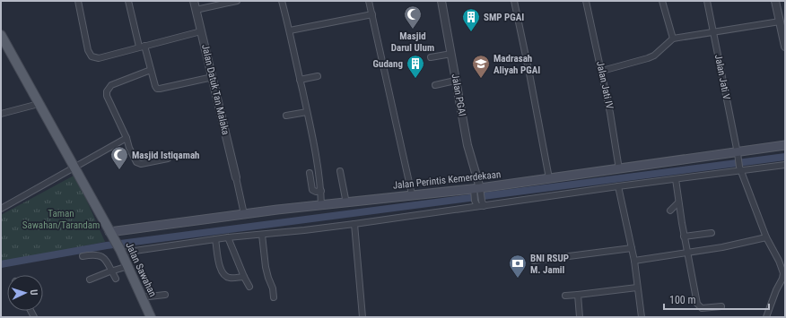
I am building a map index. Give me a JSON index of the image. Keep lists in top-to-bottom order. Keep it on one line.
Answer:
{"streets":{"main road":["Jalan Perintis Kemerdekaan","Jalan Sawahan"],"street":["Jalan Jati V","Jalan Jati IV","Jalan Datuk Tan Malaka","Jalan PGAI"]},"crossings":[["Jalan Jati V","Jalan Perintis Kemerdekaan"],["Jalan Jati IV","Jalan Perintis Kemerdekaan"],["Jalan PGAI","Jalan Perintis Kemerdekaan"],["Jalan Perintis Kemerdekaan","Jalan Sawahan"]],"parks":["Taman Sawahan/Tarandam"],"places":{"mosque":["Masjid Darul Ulum","Masjid Istiqamah"],"building":["SMP PGAI","Gudang"],"school or university":["Madrasah Aliyah PGAI"],"bank":["BNI RSUP M. Jamil"]},"scale_bar":"100 m","north":"right"}
